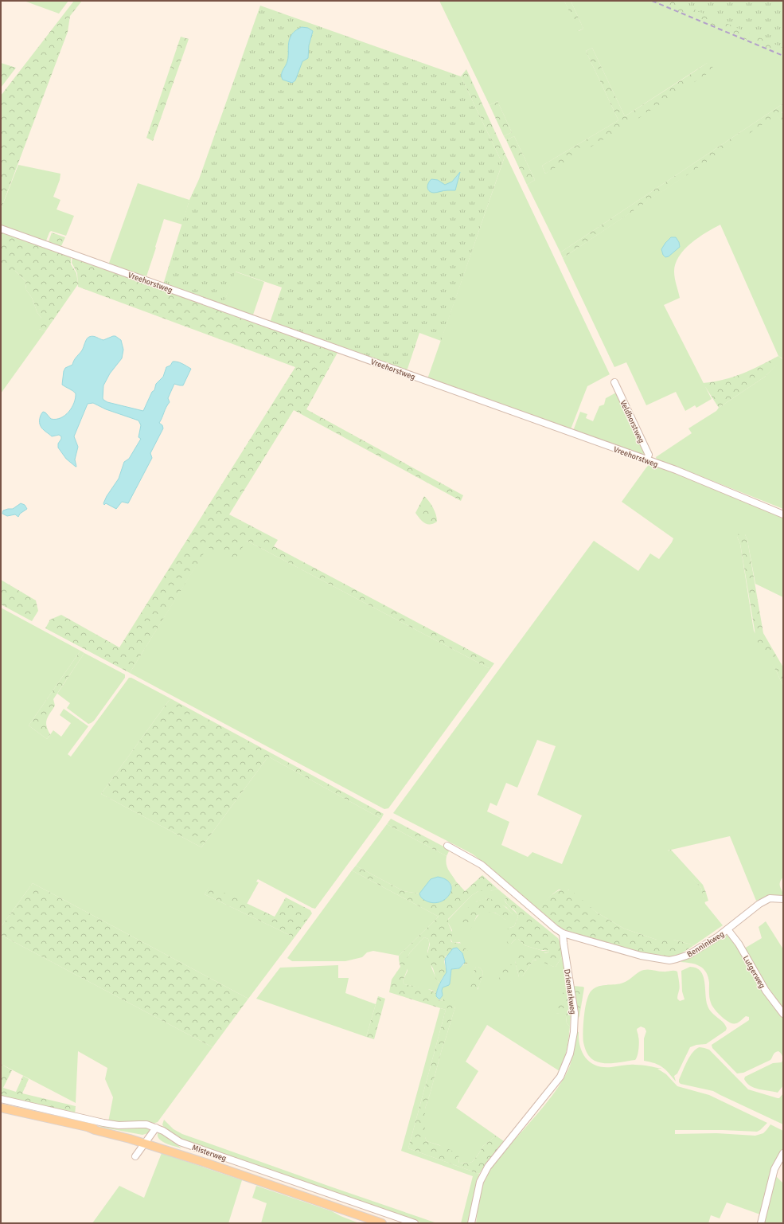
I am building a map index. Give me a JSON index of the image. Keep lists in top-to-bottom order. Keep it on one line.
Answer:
{"streets":{"main road":["Misterweg"],"street":["Vreehorstweg","Veldhorstweg","Benninkweg","Lutgerweg","Driemarkweg"]},"crossings":[["Vreehorstweg","Veldhorstweg"],["Benninkweg","Lutgerweg"],["Benninkweg","Driemarkweg"]]}
